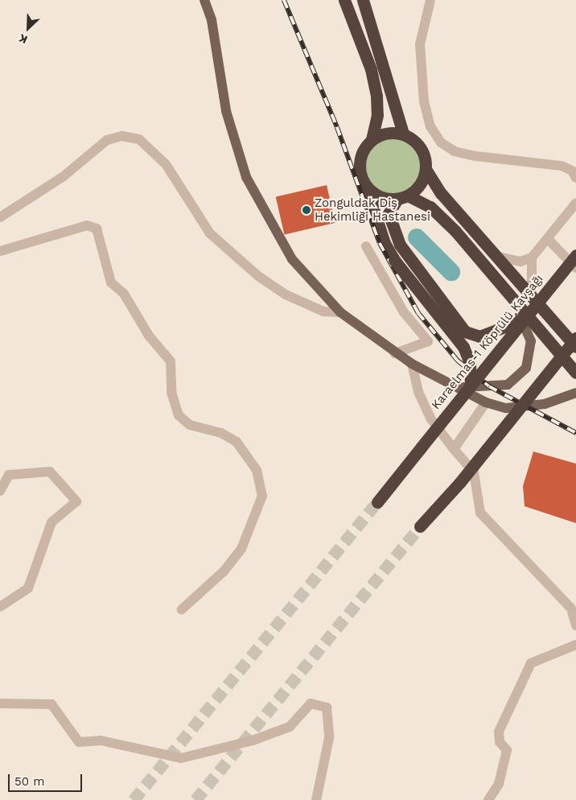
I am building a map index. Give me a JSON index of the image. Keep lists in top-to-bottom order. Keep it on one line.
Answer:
{"streets":{"highway":["Karaelmas-1 Köprülü Kavşağı"]},"places":["Zonguldak Diş Hekimliği Hastanesi"],"scale_bar":"50 m","north":"bottom left"}
